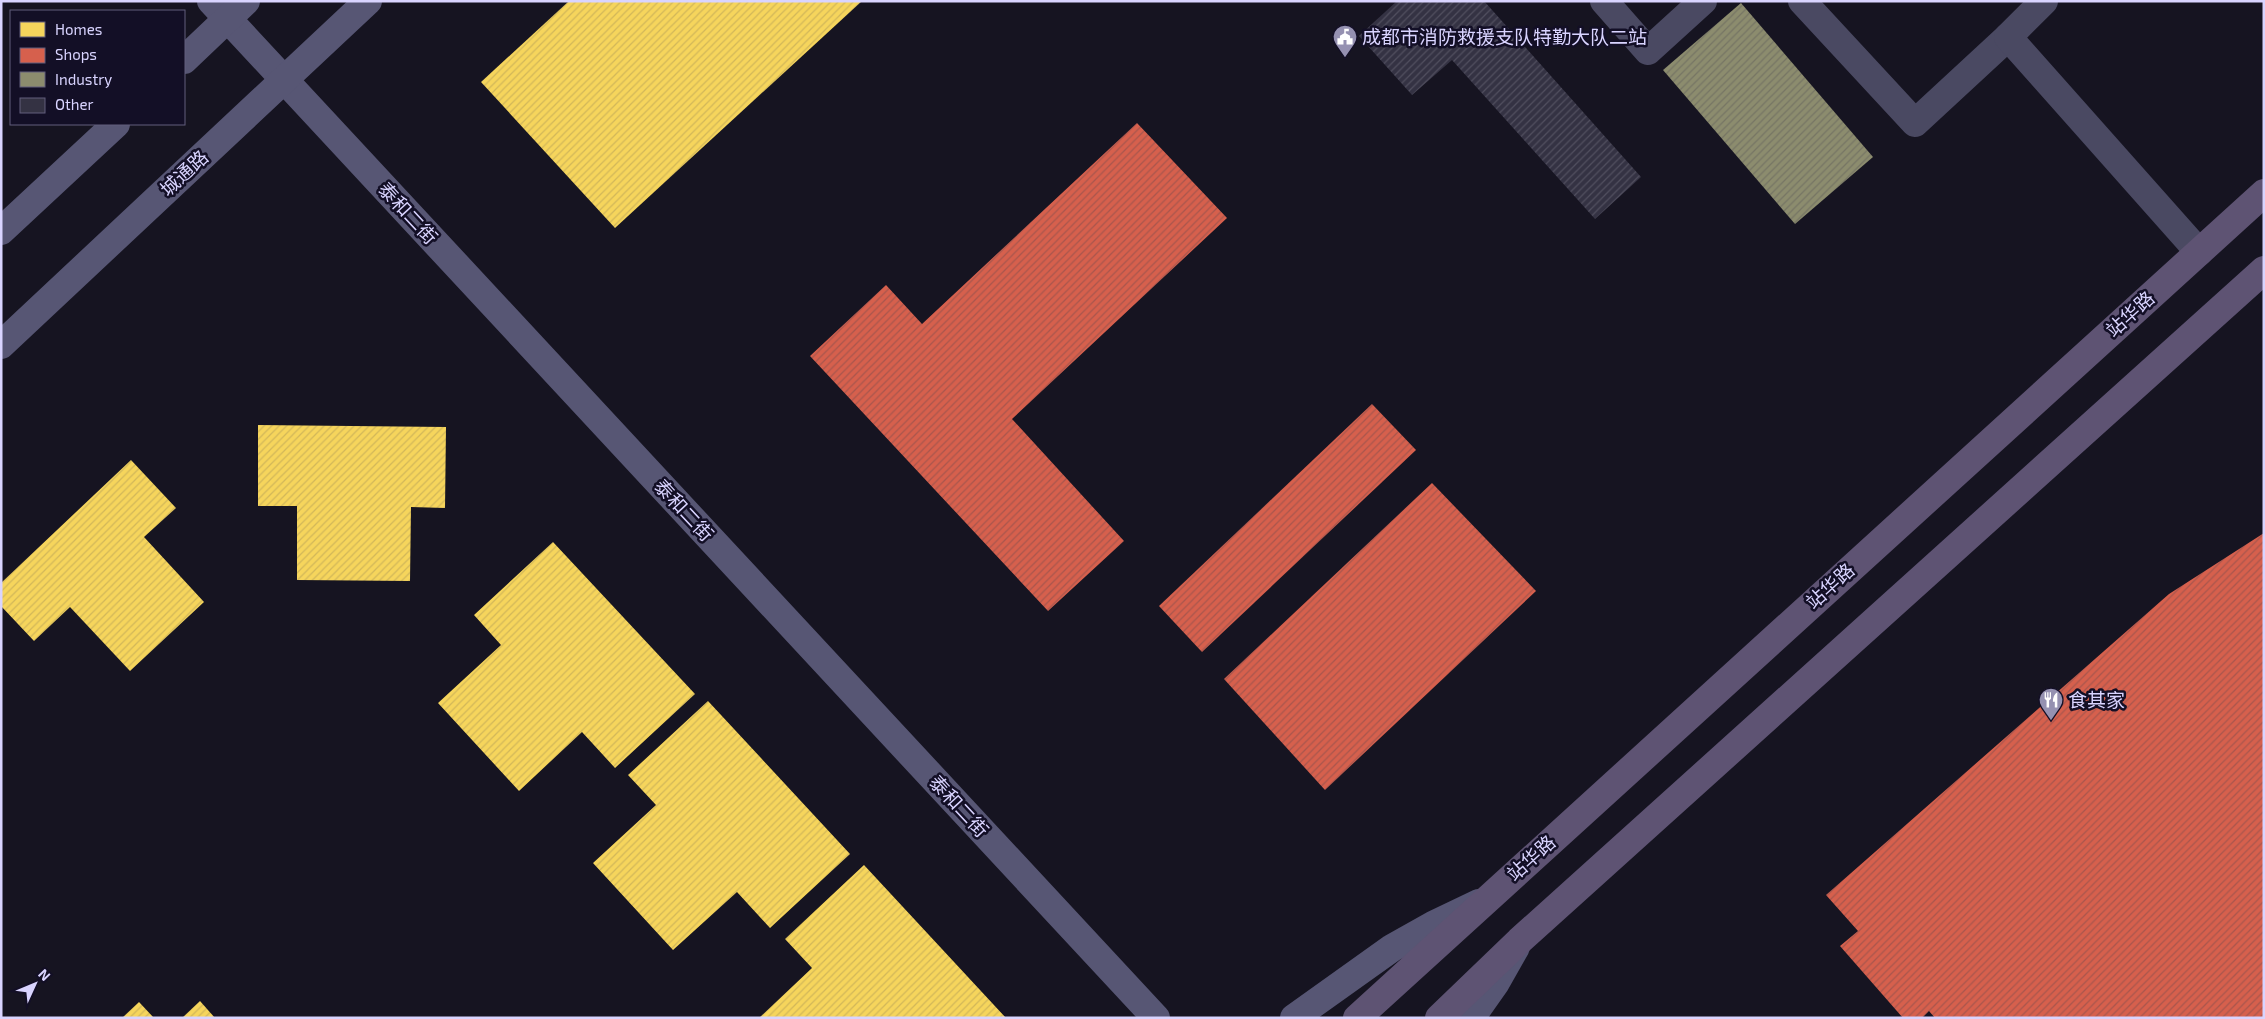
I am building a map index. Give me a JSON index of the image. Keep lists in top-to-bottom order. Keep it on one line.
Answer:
{"streets":{"main road":["站华路"],"street":["城通路","泰和二街"]},"crossings":[["城通路","泰和二街"]],"places":{"public building":["成都市消防救援支队特勤大队二站"],"restaurant":["食其家"]},"legend":["Homes","Shops","Industry","Other"],"north":"top right"}
